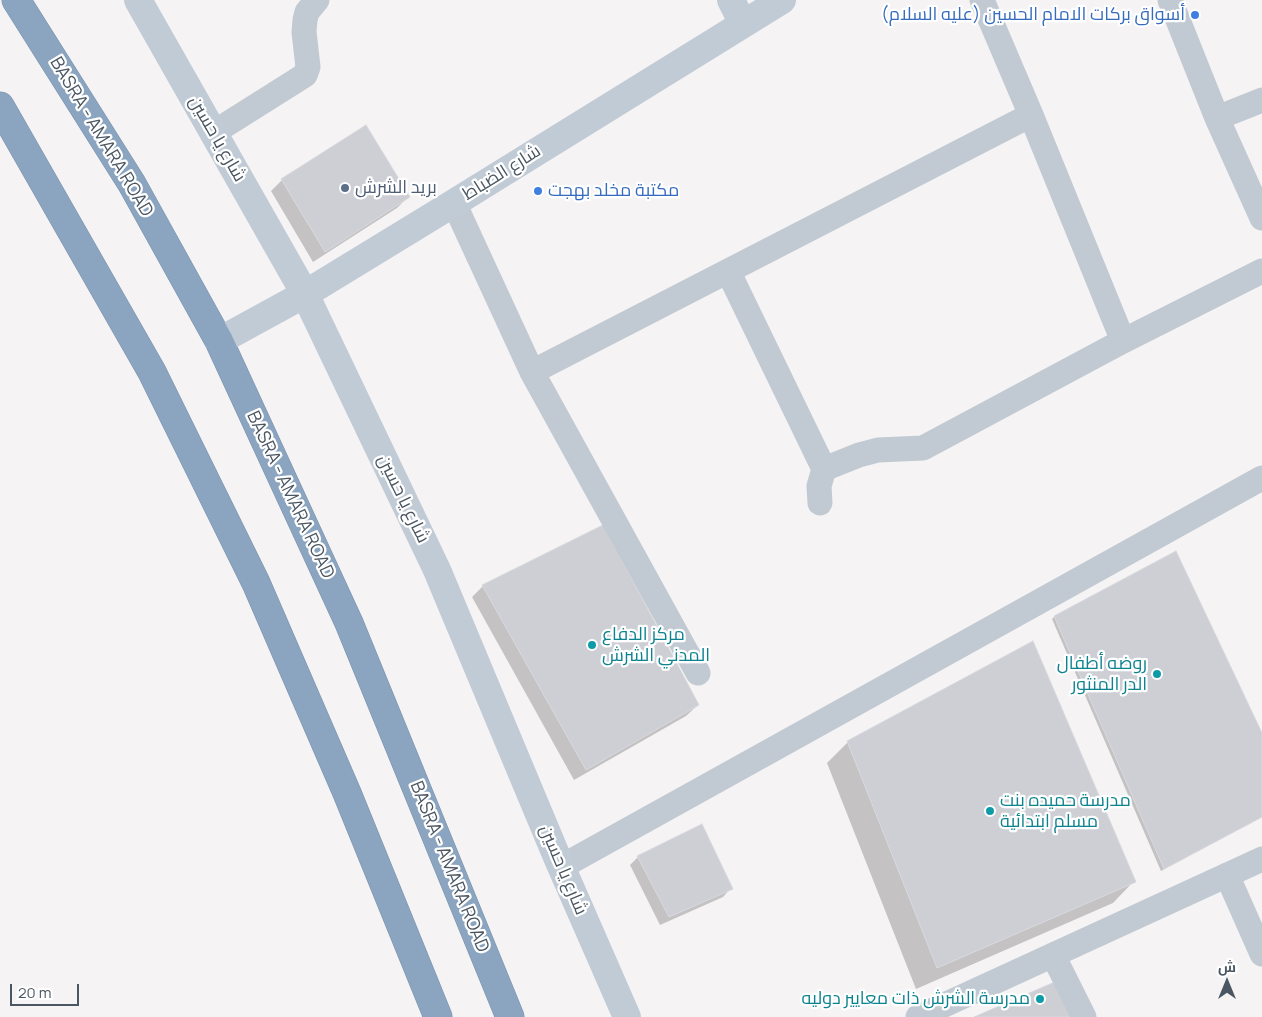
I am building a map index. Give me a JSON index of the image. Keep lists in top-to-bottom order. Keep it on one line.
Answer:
{"streets":{"highway":["BASRA - AMARA ROAD"],"main road":["شارع يا حسين","شارع الضباط"]},"crossings":[["BASRA - AMARA ROAD","شارع الضباط"],["شارع يا حسين","شارع الضباط"]],"places":["أسواق بركات الامام الحسين (عليه السلام)","بريد الشرش","مكتبة مخلد بهجت","مركز الدفاع المدني الشرش","روضه أطفال الدر المنثور","مدرسة حميده بنت مسلم ابتدائية","مدرسة الشرش ذات معايير دوليه"],"scale_bar":"20 m","north":"top"}
